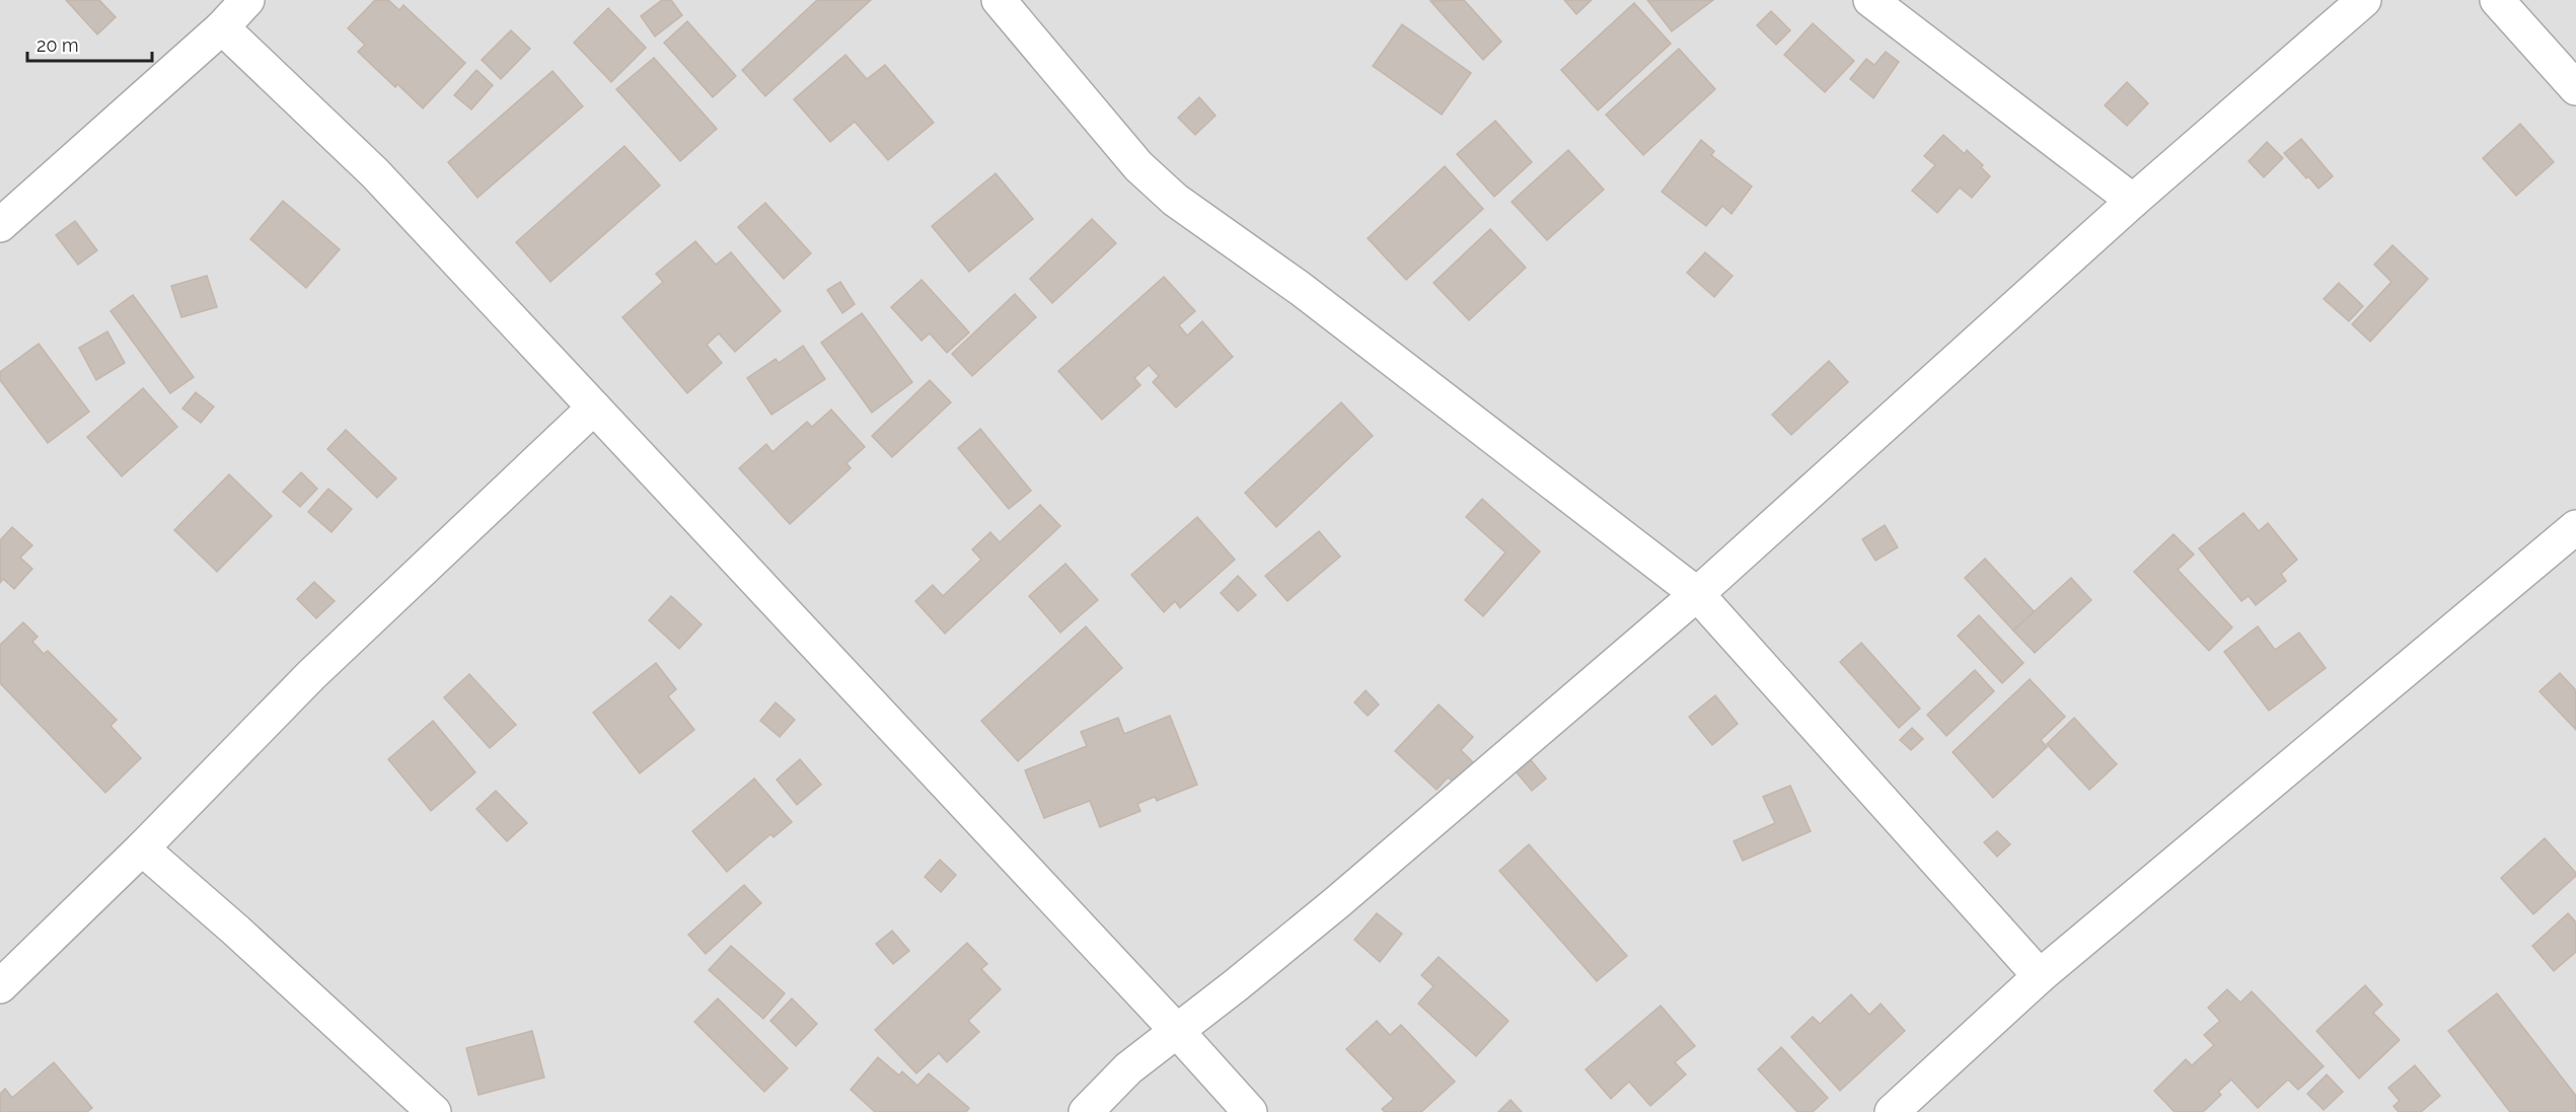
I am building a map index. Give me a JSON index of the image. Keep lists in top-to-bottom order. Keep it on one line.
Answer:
{"scale_bar":"20 m"}
